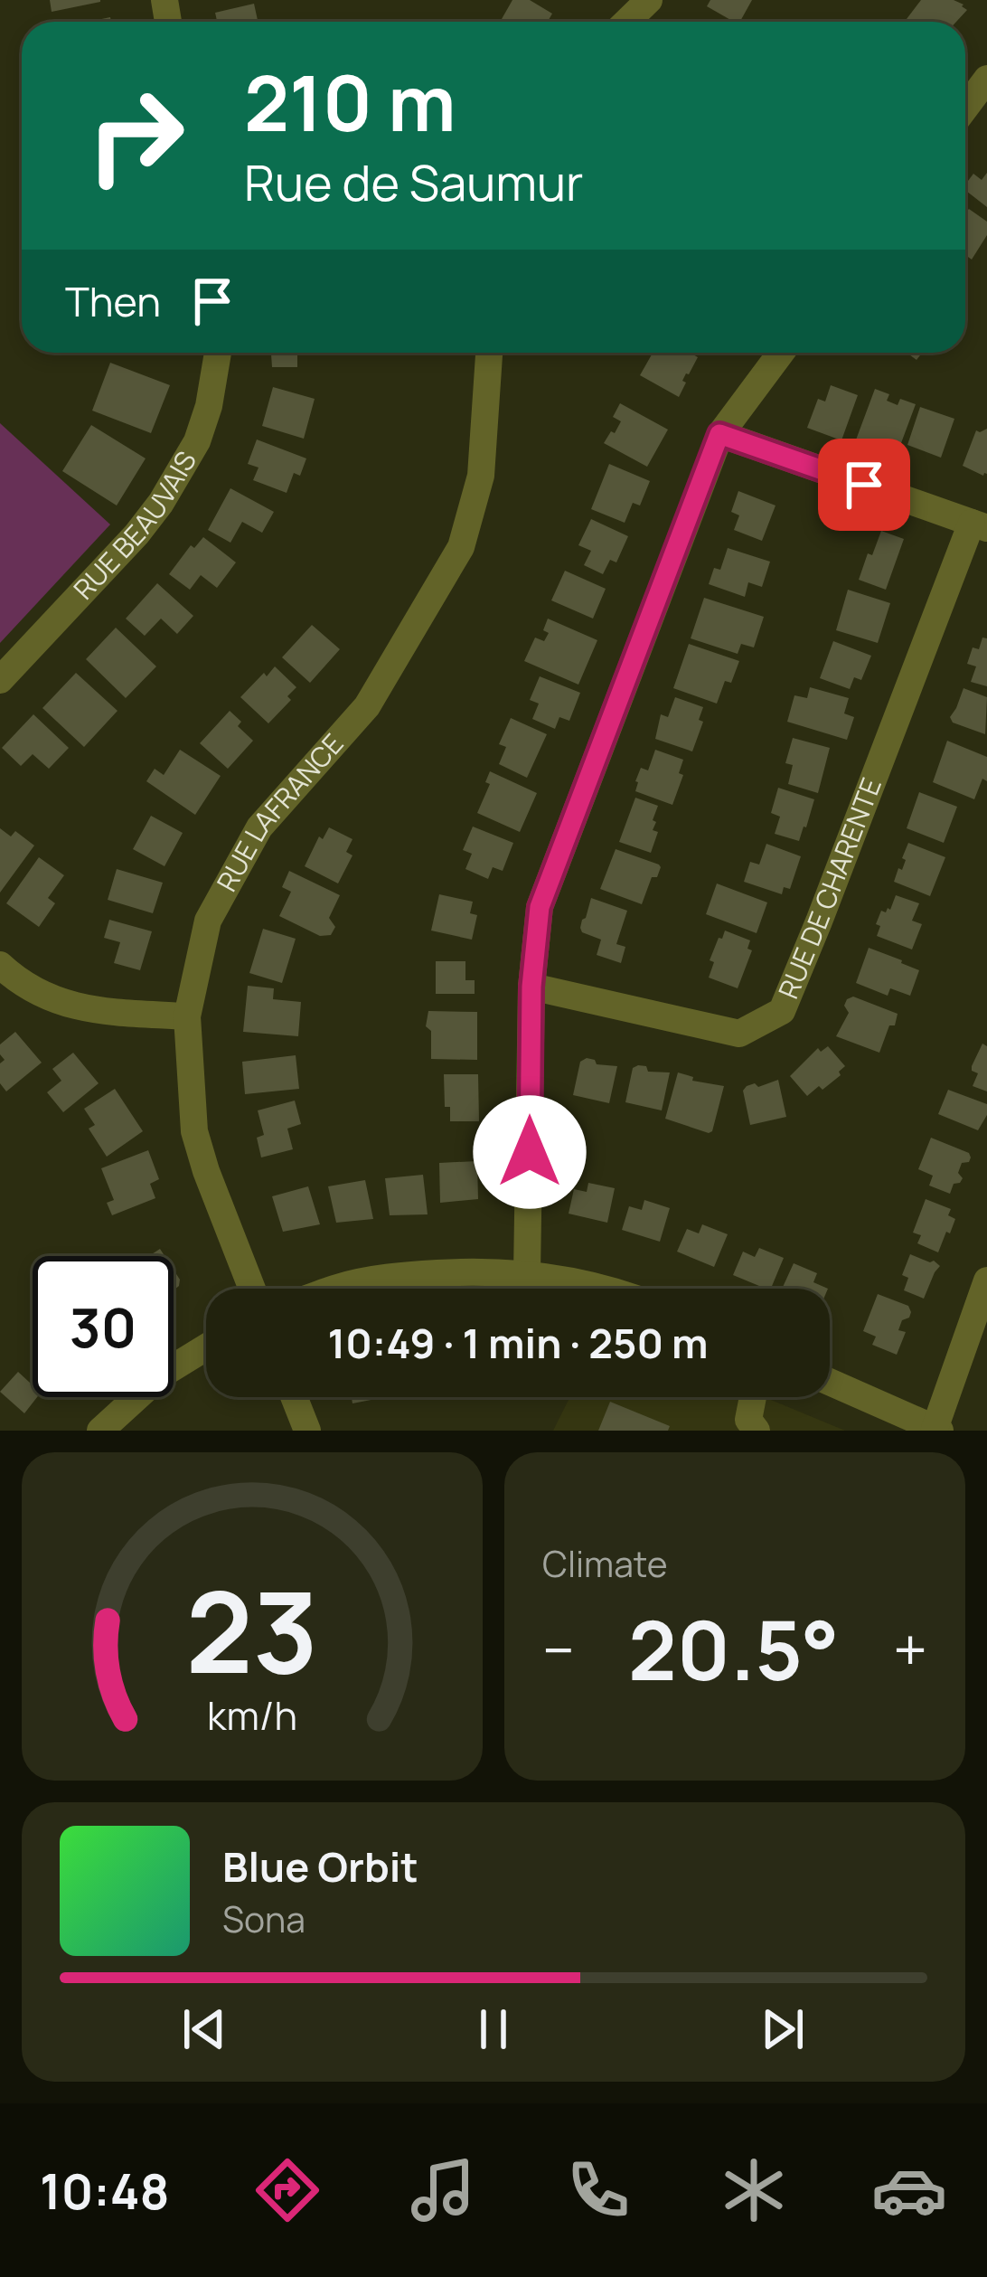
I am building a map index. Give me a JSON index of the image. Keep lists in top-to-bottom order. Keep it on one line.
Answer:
{"streets":{"street":["RUE BEAUVAIS","RUE LAFRANCE","RUE DE CHARENTE"]},"page":{"turn":["210 m","Rue de Saumur"],"then":"Then","limit":"30","trip":"10:49 · 1 min · 250 m","tile":"Climate","heat":["−","20.5°","+"],"song":["Blue Orbit","Sona"],"tabs":"10:48","gauge":["23","km/h"]}}
